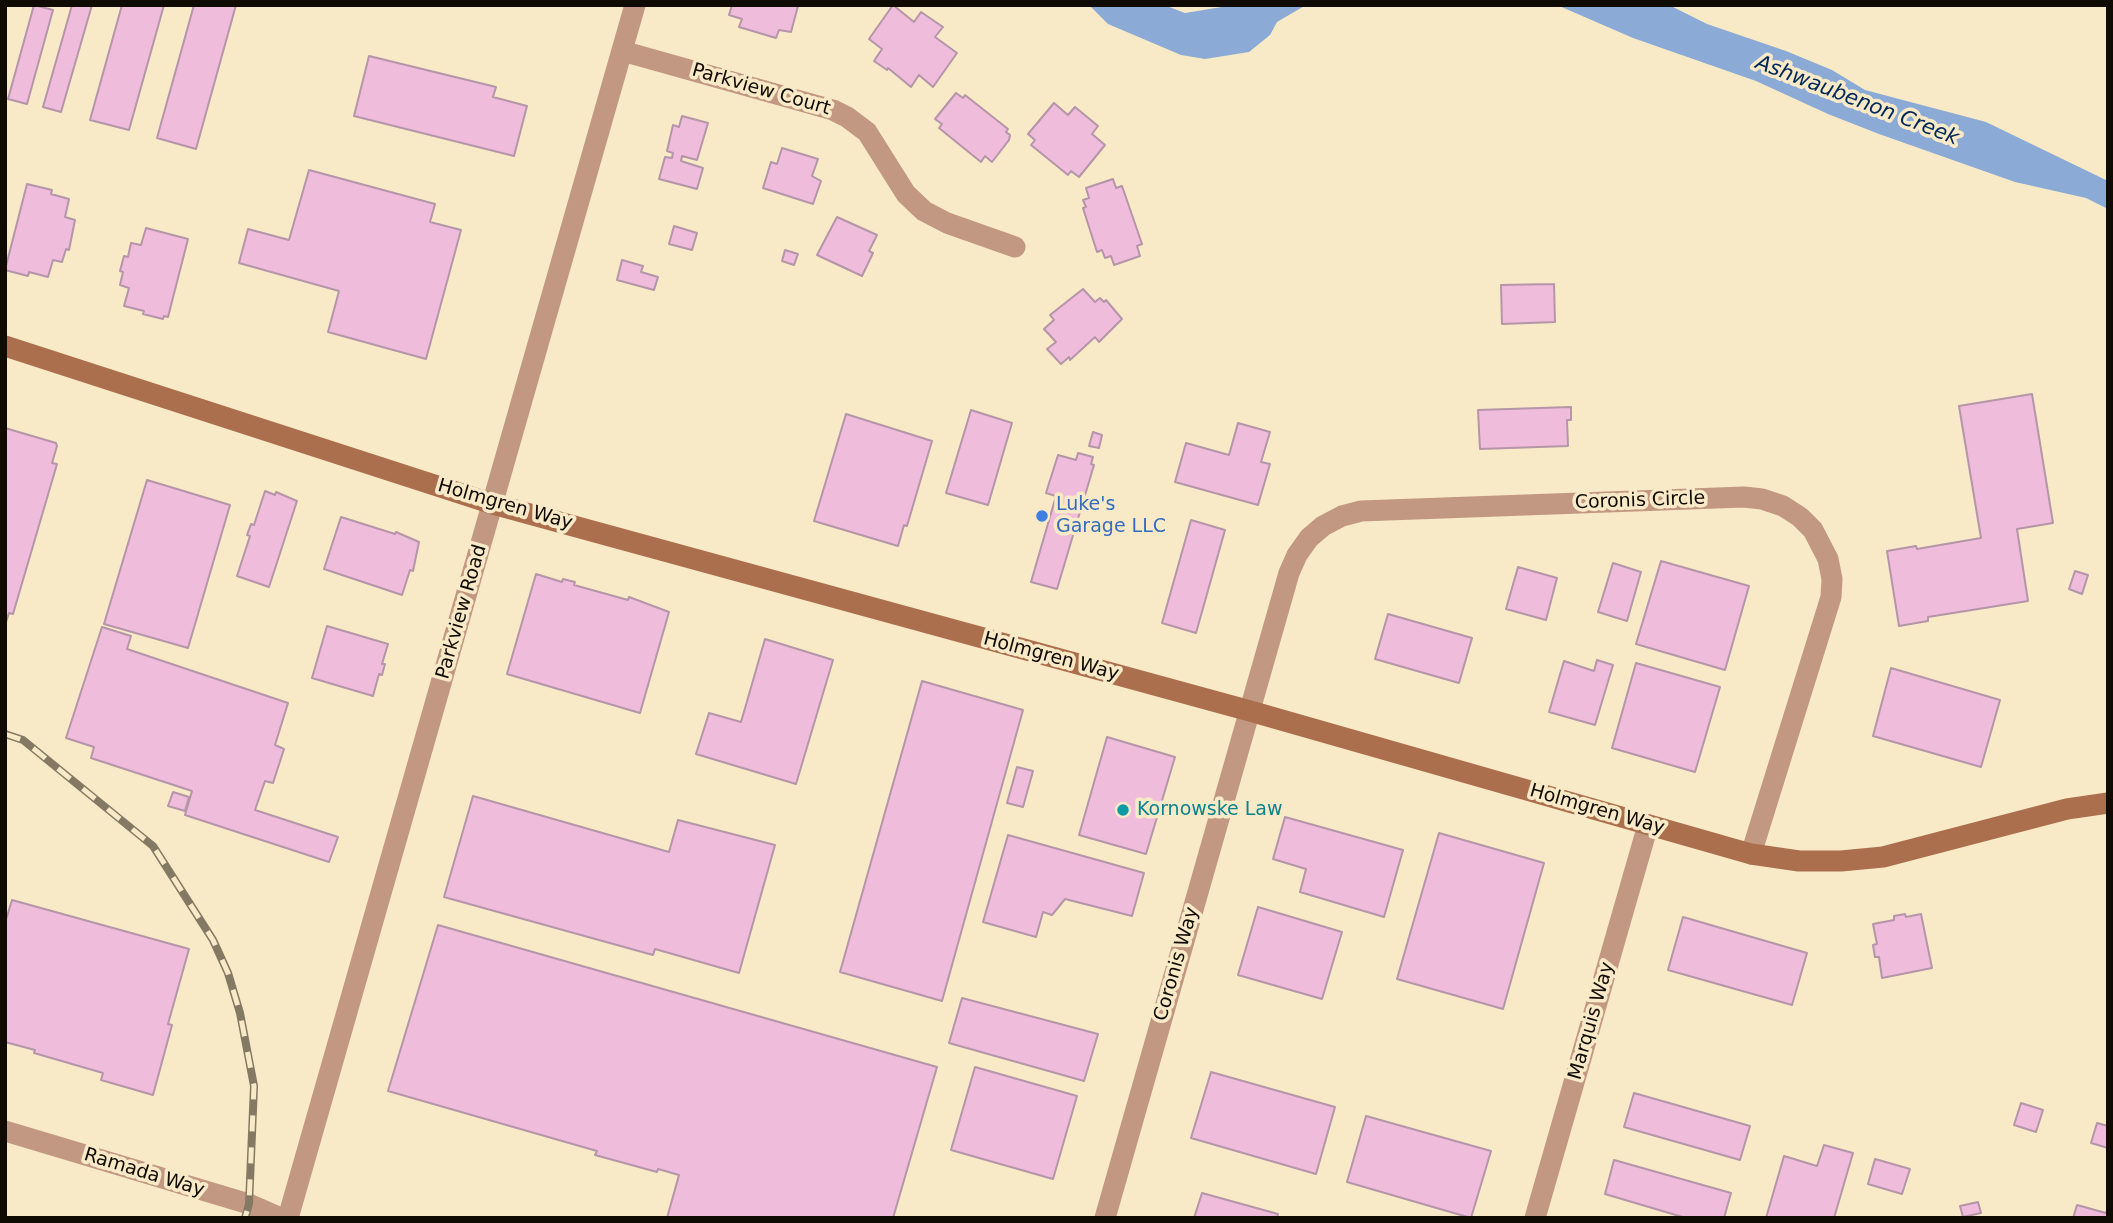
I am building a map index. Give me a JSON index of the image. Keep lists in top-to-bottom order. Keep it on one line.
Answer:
{"streets":{"street":["Parkview Court","Coronis Circle","Holmgren Way","Parkview Road","Coronis Way","Marquis Way","Ramada Way"]},"crossings":[["Parkview Court","Parkview Road"],["Coronis Circle","Holmgren Way"],["Coronis Circle","Coronis Way"],["Holmgren Way","Parkview Road"],["Holmgren Way","Coronis Way"],["Holmgren Way","Marquis Way"]],"water":["Ashwaubenon Creek"],"places":["Luke's Garage LLC","Kornowske Law"]}
